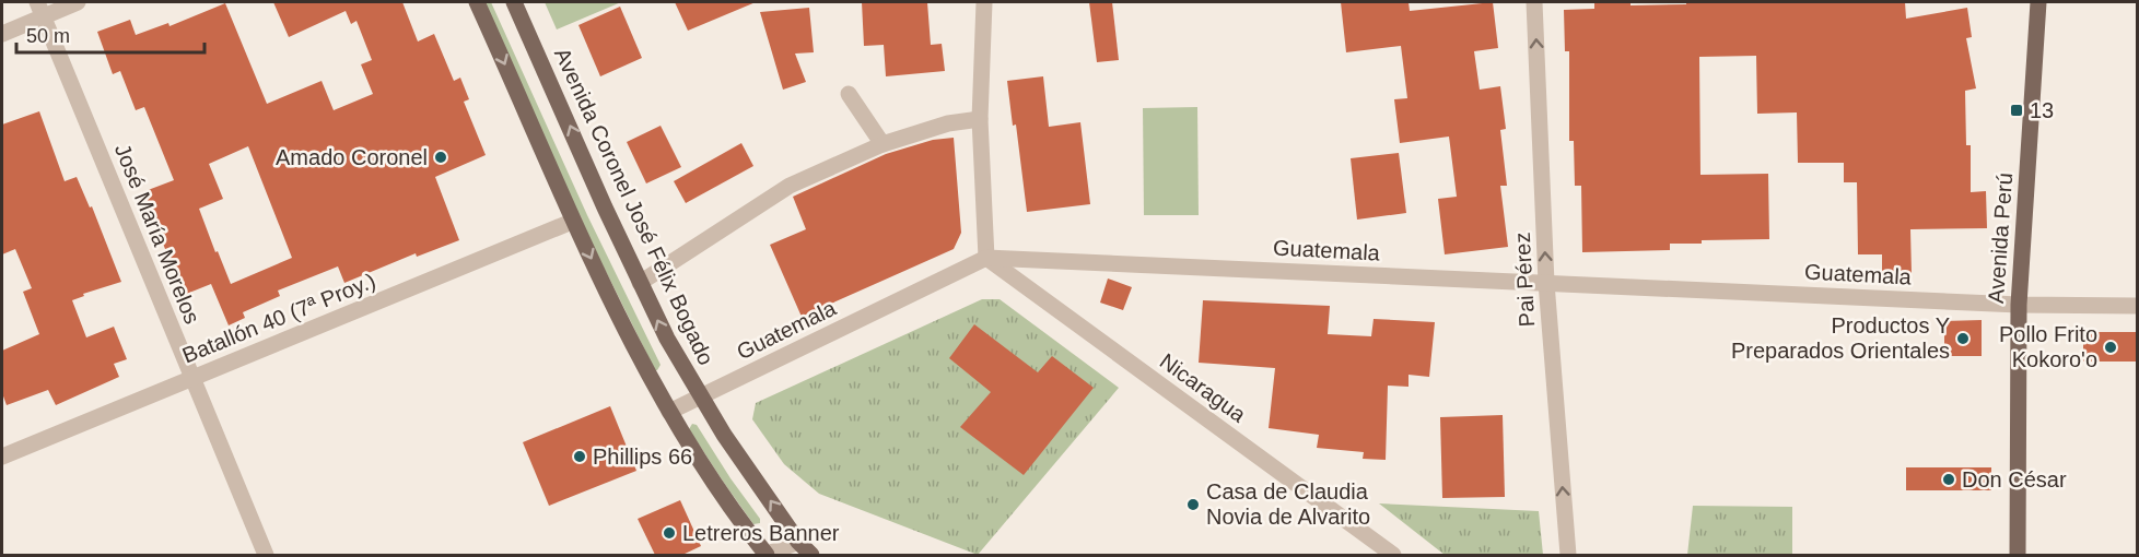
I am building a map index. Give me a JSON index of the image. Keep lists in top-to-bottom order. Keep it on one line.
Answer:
{"streets":{"main road":["Avenida Coronel José Félix Bogado","Avenida Perú"],"street":["José María Morelos","Guatemala","Pai Pérez","Batallón 40 (7ª Proy.)","Nicaragua"]},"crossings":[["Avenida Coronel José Félix Bogado","Guatemala"],["José María Morelos","Batallón 40 (7ª Proy.)"],["Avenida Perú","Guatemala"],["Guatemala","Pai Pérez"],["Guatemala","Nicaragua"]],"one_way":["Pai Pérez"],"places":{"transit":["13"],"other":["Amado Coronel","Productos Y Preparados Orientales","Pollo Frito Kokoro'o","Phillips 66","Don César","Casa de Claudia Novia de Alvarito","Letreros Banner"]},"scale_bar":"50 m"}
